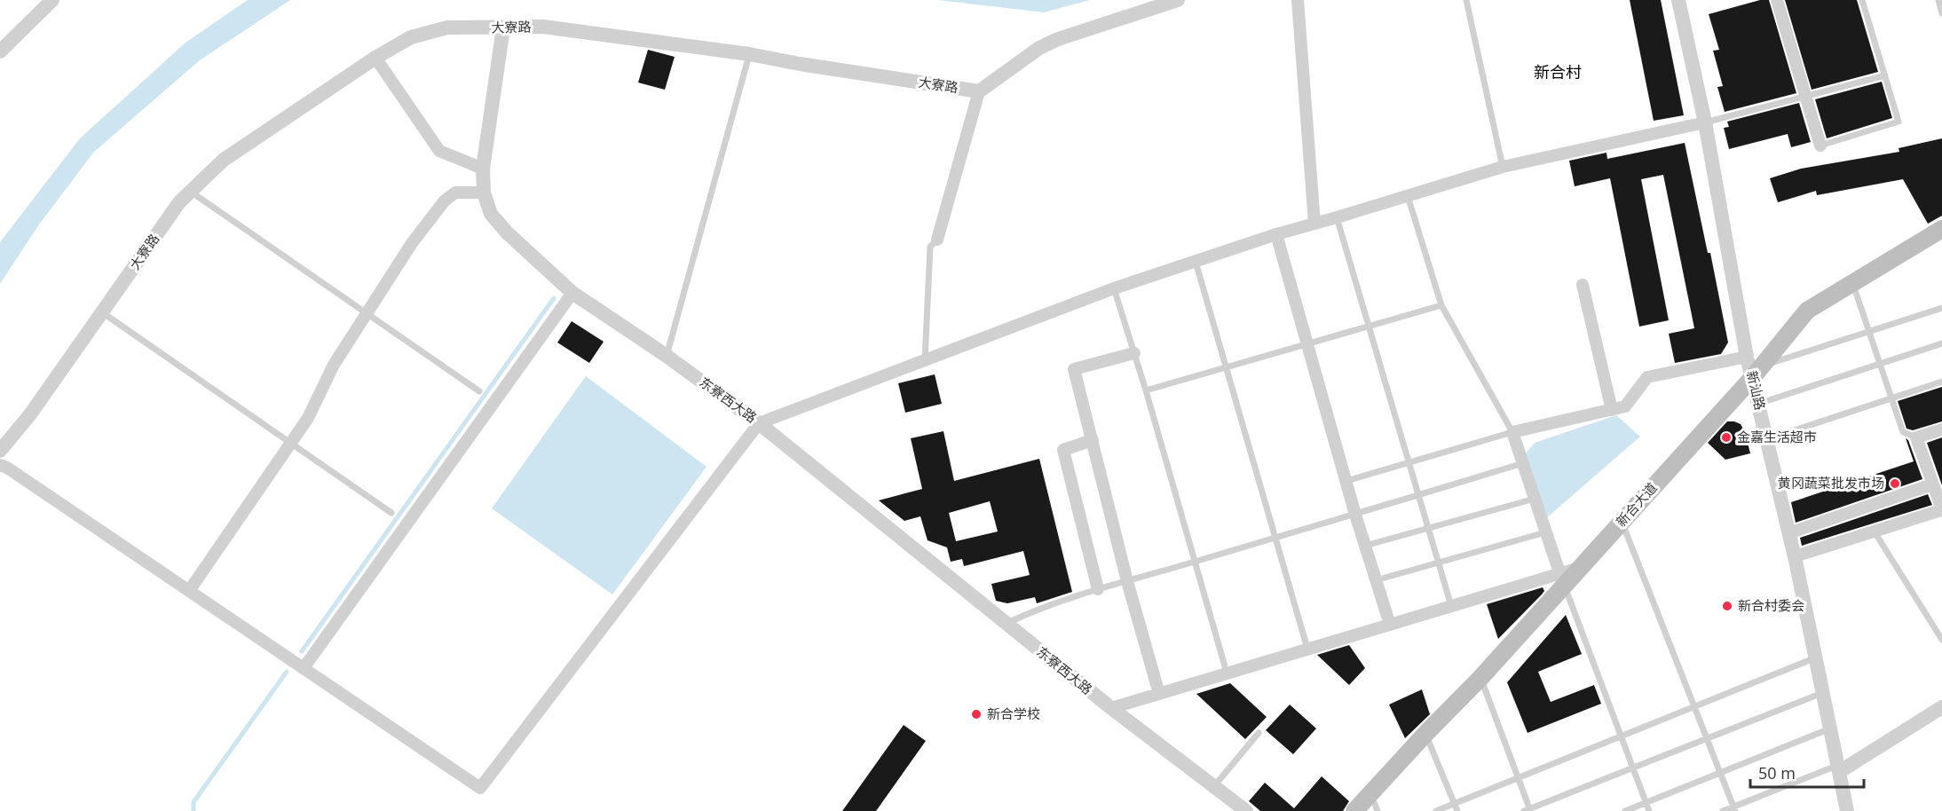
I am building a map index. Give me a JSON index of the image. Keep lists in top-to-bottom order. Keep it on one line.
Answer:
{"streets":{"main road":["新合大道"],"street":["大寮路","新汕路","东寮西大路"]},"crossings":[["大寮路","东寮西大路"],["新汕路","新合大道"]],"districts":["新合村"],"places":["金嘉生活超市","黄冈蔬菜批发市场","新合村委会","新合学校"],"scale_bar":"50 m"}
